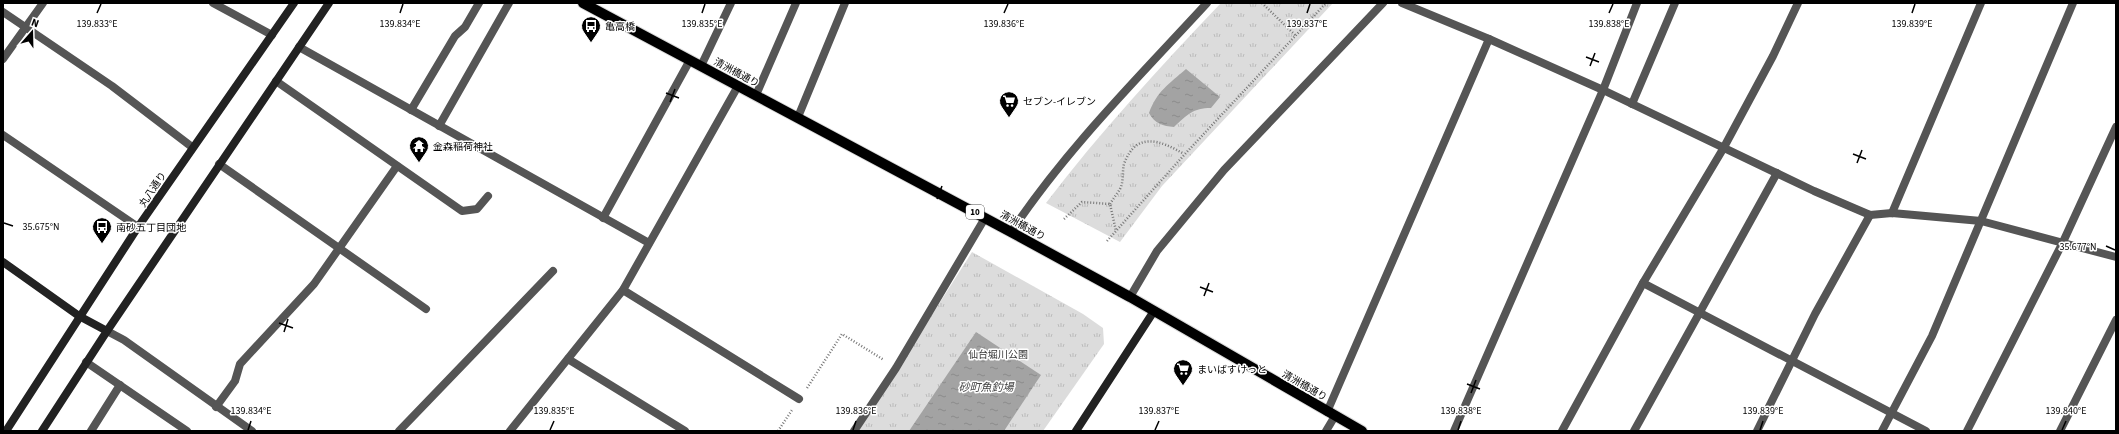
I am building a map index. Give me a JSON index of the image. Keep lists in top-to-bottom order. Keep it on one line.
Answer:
{"streets":{"main road":["清洲橋通り","丸八通り","10"]},"water":["砂町魚釣場"],"parks":["仙台堀川公園"],"places":{"bus stop":["亀高橋","南砂五丁目団地"],"supermarket":["セブン-イレブン","まいばすけっと"],"temple":["金森稲荷神社"]},"north":"top","coordinates":["139.833°E","139.835°E","139.836°E","139.839°E","139.834°E","139.837°E","139.838°E","35.675°N","35.677°N","139.840°E"]}
